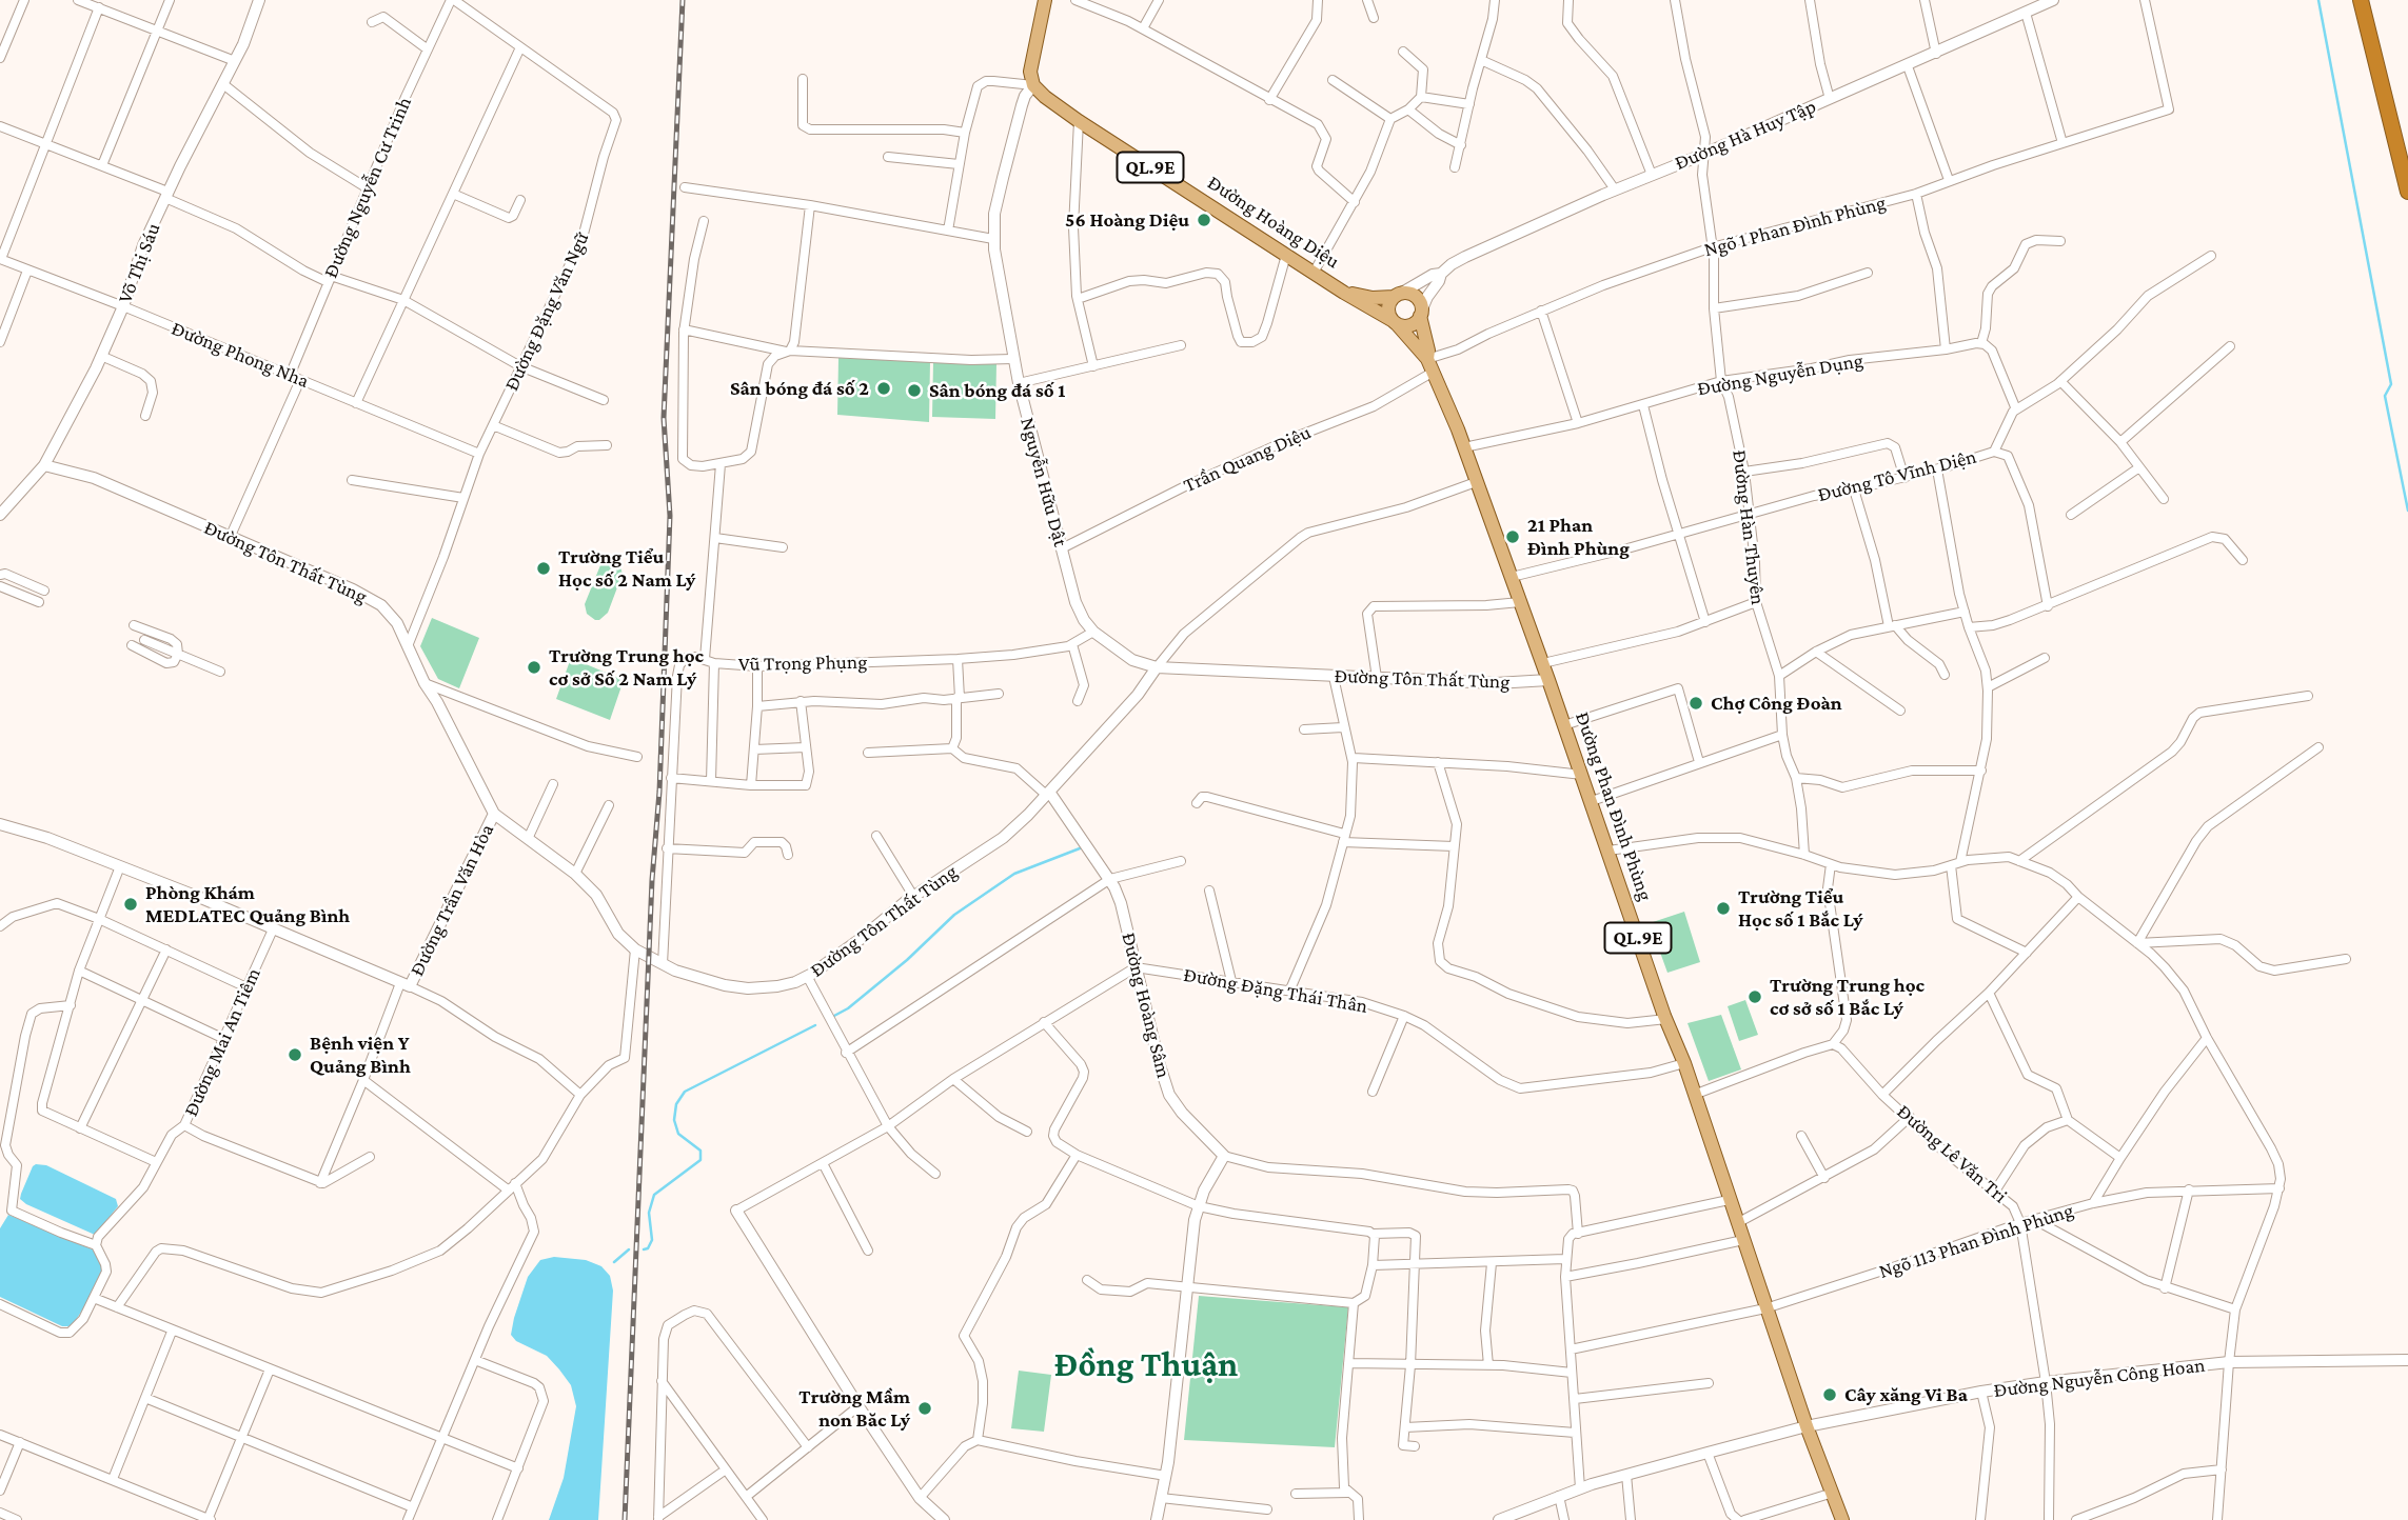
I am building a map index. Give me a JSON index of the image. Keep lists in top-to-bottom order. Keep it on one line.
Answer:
{"streets":{"main road":["QL.9E","Đường Hoàng Diệu","Đường Phan Đình Phùng"],"street":["Đường Hà Huy Tập","Đường Nguyễn Cư Trinh","Ngõ 1 Phan Đình Phùng","Võ Thị Sáu","Đường Đặng Văn Ngữ","Đường Phong Nha","Đường Nguyễn Dụng","Trần Quang Diệu","Đường Tô Vĩnh Diện","Nguyễn Hữu Dật","Đường Hàn Thuyên","Đường Tôn Thất Tùng","Vũ Trọng Phụng","Đường Trần Văn Hòa","Đường Đặng Thái Thân","Đường Hoàng Sâm","Đường Mai An Tiêm","Đường Lê Văn Tri","Ngõ 113 Phan Đình Phùng","Đường Nguyễn Công Hoan"]},"crossings":[["Đường Hà Huy Tập","Đường Hoàng Diệu"],["Đường Hà Huy Tập","Đường Hàn Thuyên"],["Đường Hà Huy Tập","Đường Phan Đình Phùng"],["Đường Nguyễn Cư Trinh","Đường Đặng Văn Ngữ"],["Đường Nguyễn Cư Trinh","Đường Phong Nha"],["Đường Hoàng Diệu","Nguyễn Hữu Dật"],["Đường Hoàng Diệu","Đường Phan Đình Phùng"],["Ngõ 1 Phan Đình Phùng","Đường Hàn Thuyên"],["Ngõ 1 Phan Đình Phùng","Đường Phan Đình Phùng"],["Võ Thị Sáu","Đường Phong Nha"],["Võ Thị Sáu","Đường Tôn Thất Tùng"],["Đường Đặng Văn Ngữ","Đường Phong Nha"],["Đường Đặng Văn Ngữ","Đường Tôn Thất Tùng"],["Đường Nguyễn Dụng","Đường Hàn Thuyên"],["Đường Nguyễn Dụng","Đường Phan Đình Phùng"],["Trần Quang Diệu","Nguyễn Hữu Dật"],["Trần Quang Diệu","Đường Phan Đình Phùng"],["Đường Tô Vĩnh Diện","Đường Hàn Thuyên"],["Đường Tô Vĩnh Diện","Đường Phan Đình Phùng"],["Nguyễn Hữu Dật","Đường Tôn Thất Tùng"],["Nguyễn Hữu Dật","Vũ Trọng Phụng"],["Đường Tôn Thất Tùng","Đường Phan Đình Phùng"],["Đường Tôn Thất Tùng","Đường Trần Văn Hòa"],["Đường Tôn Thất Tùng","Đường Hoàng Sâm"],["Đường Phan Đình Phùng","Đường Đặng Thái Thân"],["Đường Phan Đình Phùng","Ngõ 113 Phan Đình Phùng"],["Đường Phan Đình Phùng","Đường Nguyễn Công Hoan"],["Đường Đặng Thái Thân","Đường Hoàng Sâm"],["Đường Lê Văn Tri","Ngõ 113 Phan Đình Phùng"],["Đường Lê Văn Tri","Đường Nguyễn Công Hoan"]],"districts":["Đồng Thuận"],"places":["56 Hoàng Diệu","Sân bóng đá số 2","Sân bóng đá số 1","21 Phan Đình Phùng","Trường Tiểu Học số 2 Nam Lý","Trường Trung học cơ sở Số 2 Nam Lý","Chợ Công Đoàn","Phòng Khám MEDLATEC Quảng Bình","Trường Tiểu Học số 1 Bắc Lý","Trường Trung học cơ sở số 1 Bắc Lý","Bệnh viện Y Quảng Bình","Cây xăng Vi Ba","Trường Mầm non Băc Lý"]}
